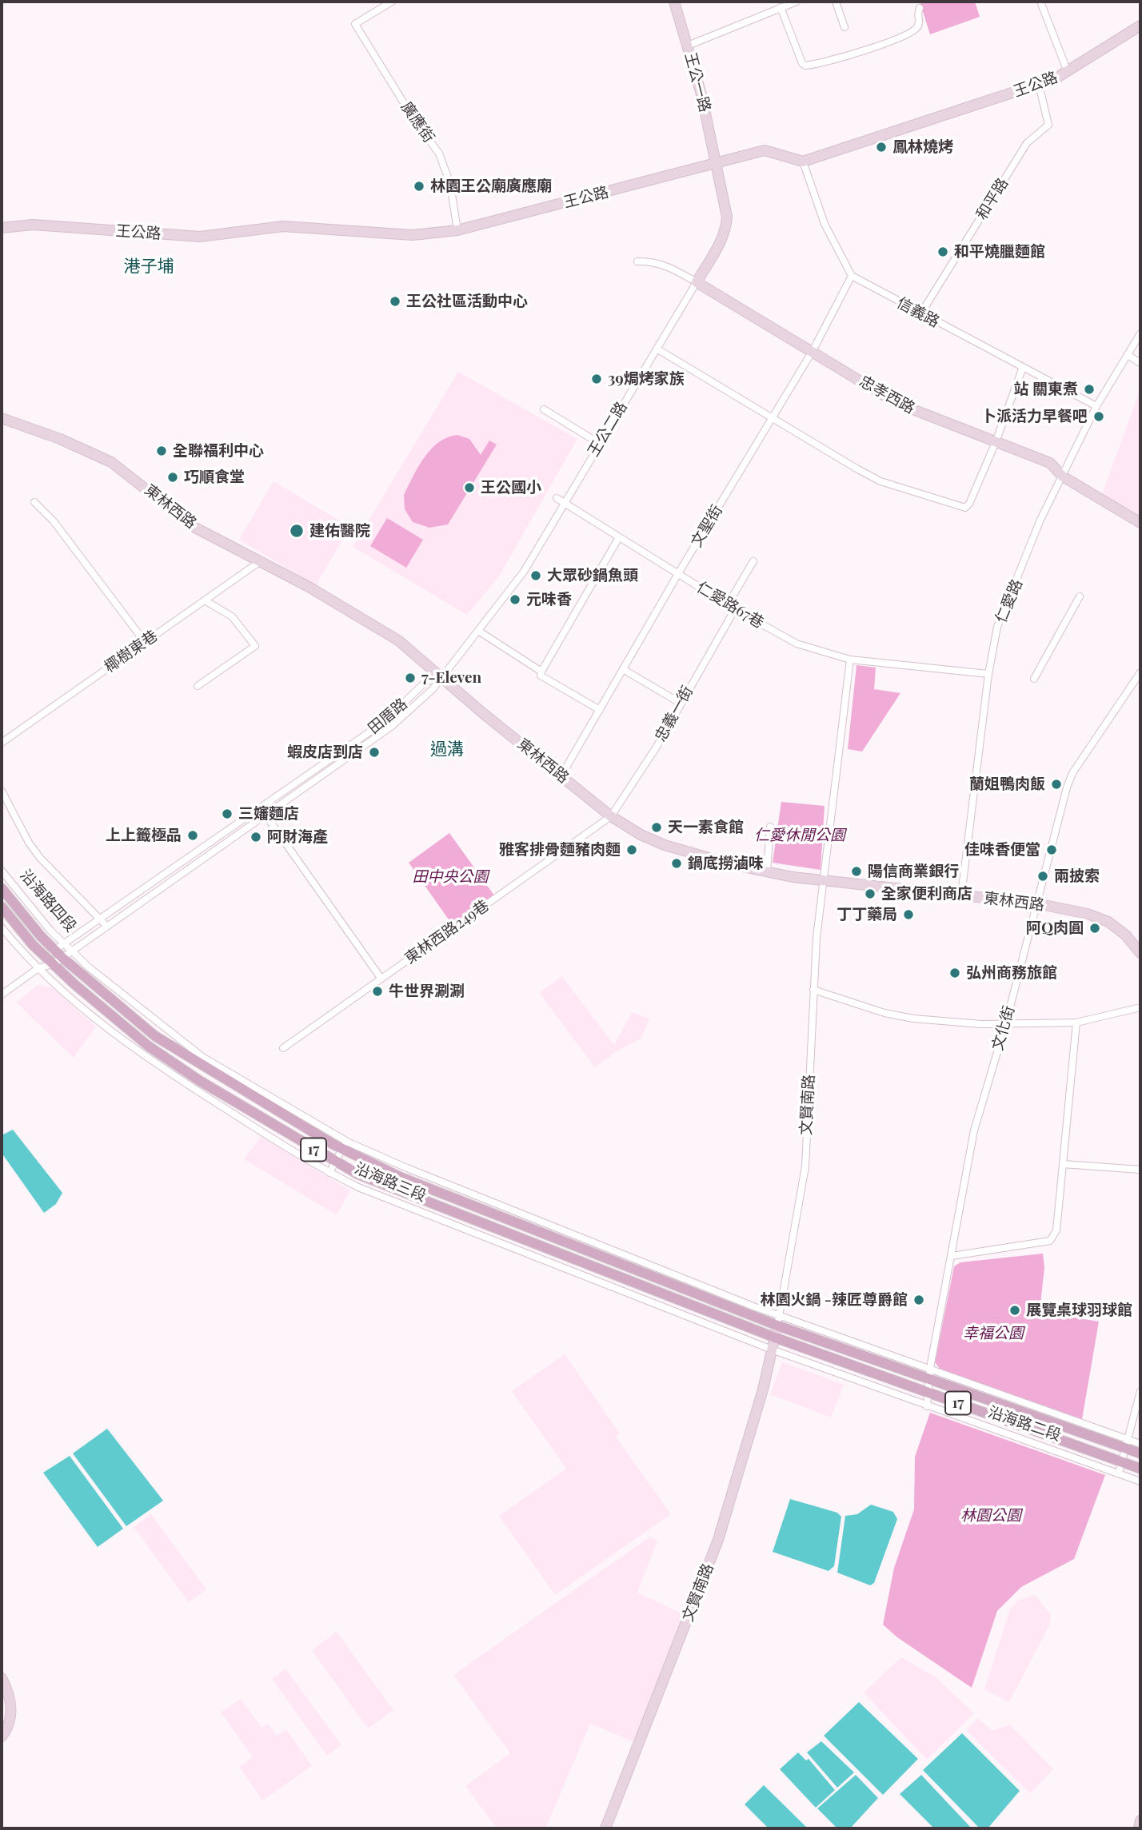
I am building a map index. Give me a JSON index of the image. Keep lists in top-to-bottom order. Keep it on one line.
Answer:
{"streets":{"main road":["沿海路四段","17","沿海路三段","沿海路二段"],"street":["王公一路","王公路","廣應街","和平路","信義路","忠孝西路","王公二路","東林西路","文聖街","仁愛路","仁愛路67巷","椰樹東巷","忠義一街","田厝路","東林西路249巷","文化街","文賢南路"]},"crossings":[["王公一路","王公路"],["王公一路","王公二路"],["王公路","廣應街"],["王公路","和平路"],["王公路","王公二路"],["和平路","信義路"],["信義路","文聖街"],["信義路","仁愛路"],["忠孝西路","王公二路"],["忠孝西路","文聖街"],["忠孝西路","仁愛路"],["王公二路","東林西路"],["王公二路","仁愛路67巷"],["王公二路","田厝路"],["東林西路","文聖街"],["東林西路","仁愛路"],["東林西路","椰樹東巷"],["東林西路","忠義一街"],["東林西路","田厝路"],["東林西路","東林西路249巷"],["東林西路","文化街"],["東林西路","文賢南路"],["文聖街","仁愛路67巷"],["仁愛路","仁愛路67巷"],["仁愛路67巷","忠義一街"],["仁愛路67巷","文賢南路"],["忠義一街","東林西路249巷"],["田厝路","沿海路四段"],["田厝路","17"],["田厝路","沿海路三段"],["沿海路四段","沿海路三段"],["文化街","沿海路二段"],["文賢南路","沿海路三段"],["文賢南路","沿海路二段"],["17","沿海路三段"],["沿海路三段","沿海路二段"]],"districts":["港子埔","過溝"],"parks":["仁愛休閒公園","田中央公園","幸福公園","林園公園"],"places":["鳳林燒烤","林園王公廟廣應廟","和平燒臘麵館","王公社區活動中心","39焗烤家族","站 關東煮","卜派活力早餐吧","全聯福利中心","巧順食堂","王公國小","建佑醫院","大眾砂鍋魚頭","元味香","7-Eleven","蝦皮店到店","蘭姐鴨肉飯","三嬸麵店","天一素食館","上上籤極品","阿財海產","雅客排骨麵豬肉麵","佳味香便當","鍋底撈滷味","陽信商業銀行","兩披索","全家便利商店","丁丁藥局","阿Q肉圓","弘州商務旅館","牛世界涮涮","林園火鍋 -辣匠尊爵館","展覽桌球羽球館"]}
